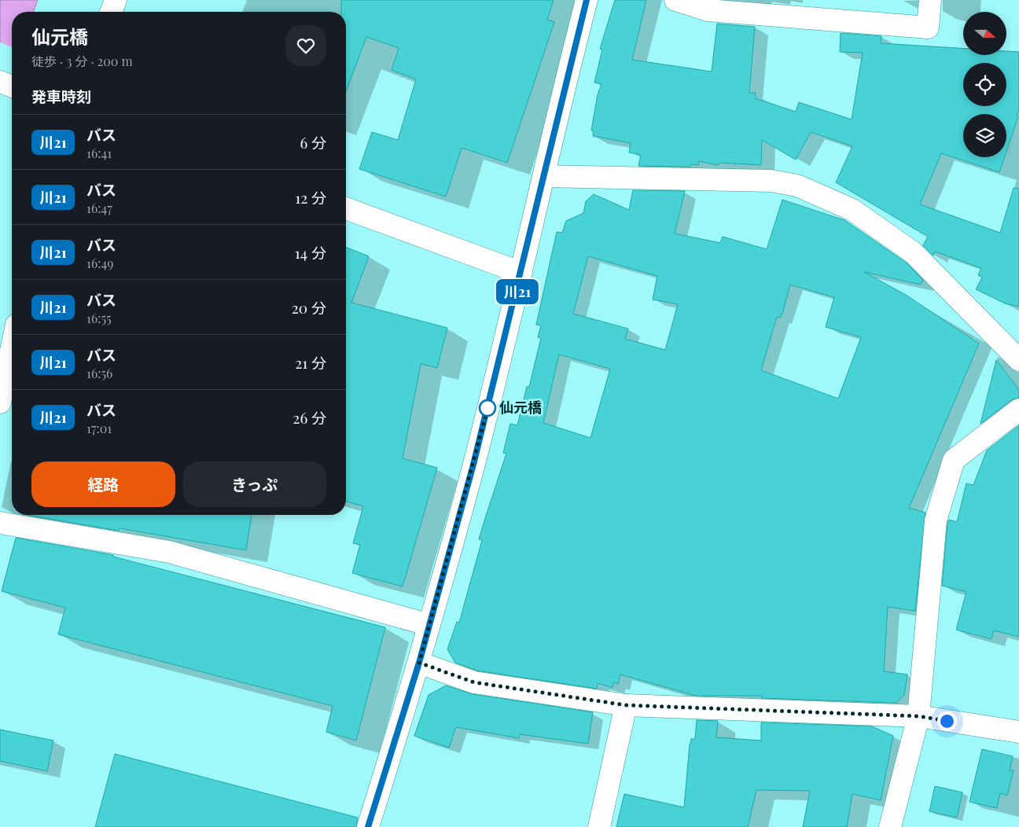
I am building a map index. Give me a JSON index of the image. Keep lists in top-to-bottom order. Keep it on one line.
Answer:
{"places":["仙元橋"],"lines":["bus line 川21"],"north":"right","page":{"on_map":"川21","heading":[["仙元橋","徒歩 · 3 分 · 200 m"],"発車時刻"],"list":[{"mark":"川21","name":"バス","note":"16:41","value":"6 分"},{"mark":"川21","name":"バス","note":"16:47","value":"12 分"},{"mark":"川21","name":"バス","note":"16:49","value":"14 分"},{"mark":"川21","name":"バス","note":"16:55","value":"20 分"},{"mark":"川21","name":"バス","note":"16:56","value":"21 分"},{"mark":"川21","name":"バス","note":"17:01","value":"26 分"}],"buttons":["経路","きっぷ"]}}
